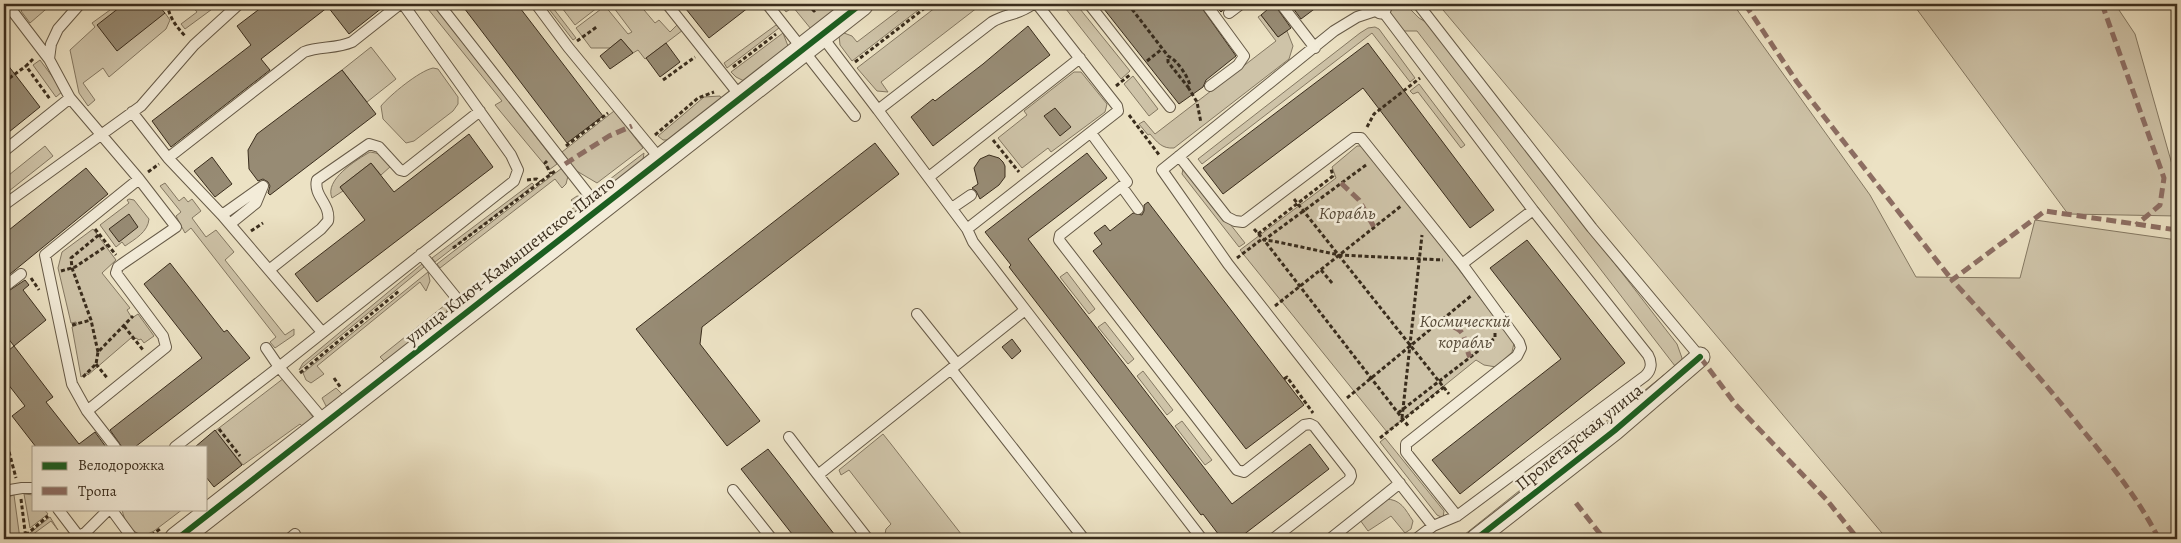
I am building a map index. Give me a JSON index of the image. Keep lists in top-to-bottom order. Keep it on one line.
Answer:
{"streets":{"street":["улица Ключ-Камышенское Плато","Пролетарская улица"]},"parks":["Корабль","Космический корабль"],"legend":["Велодорожка","Тропа"]}
